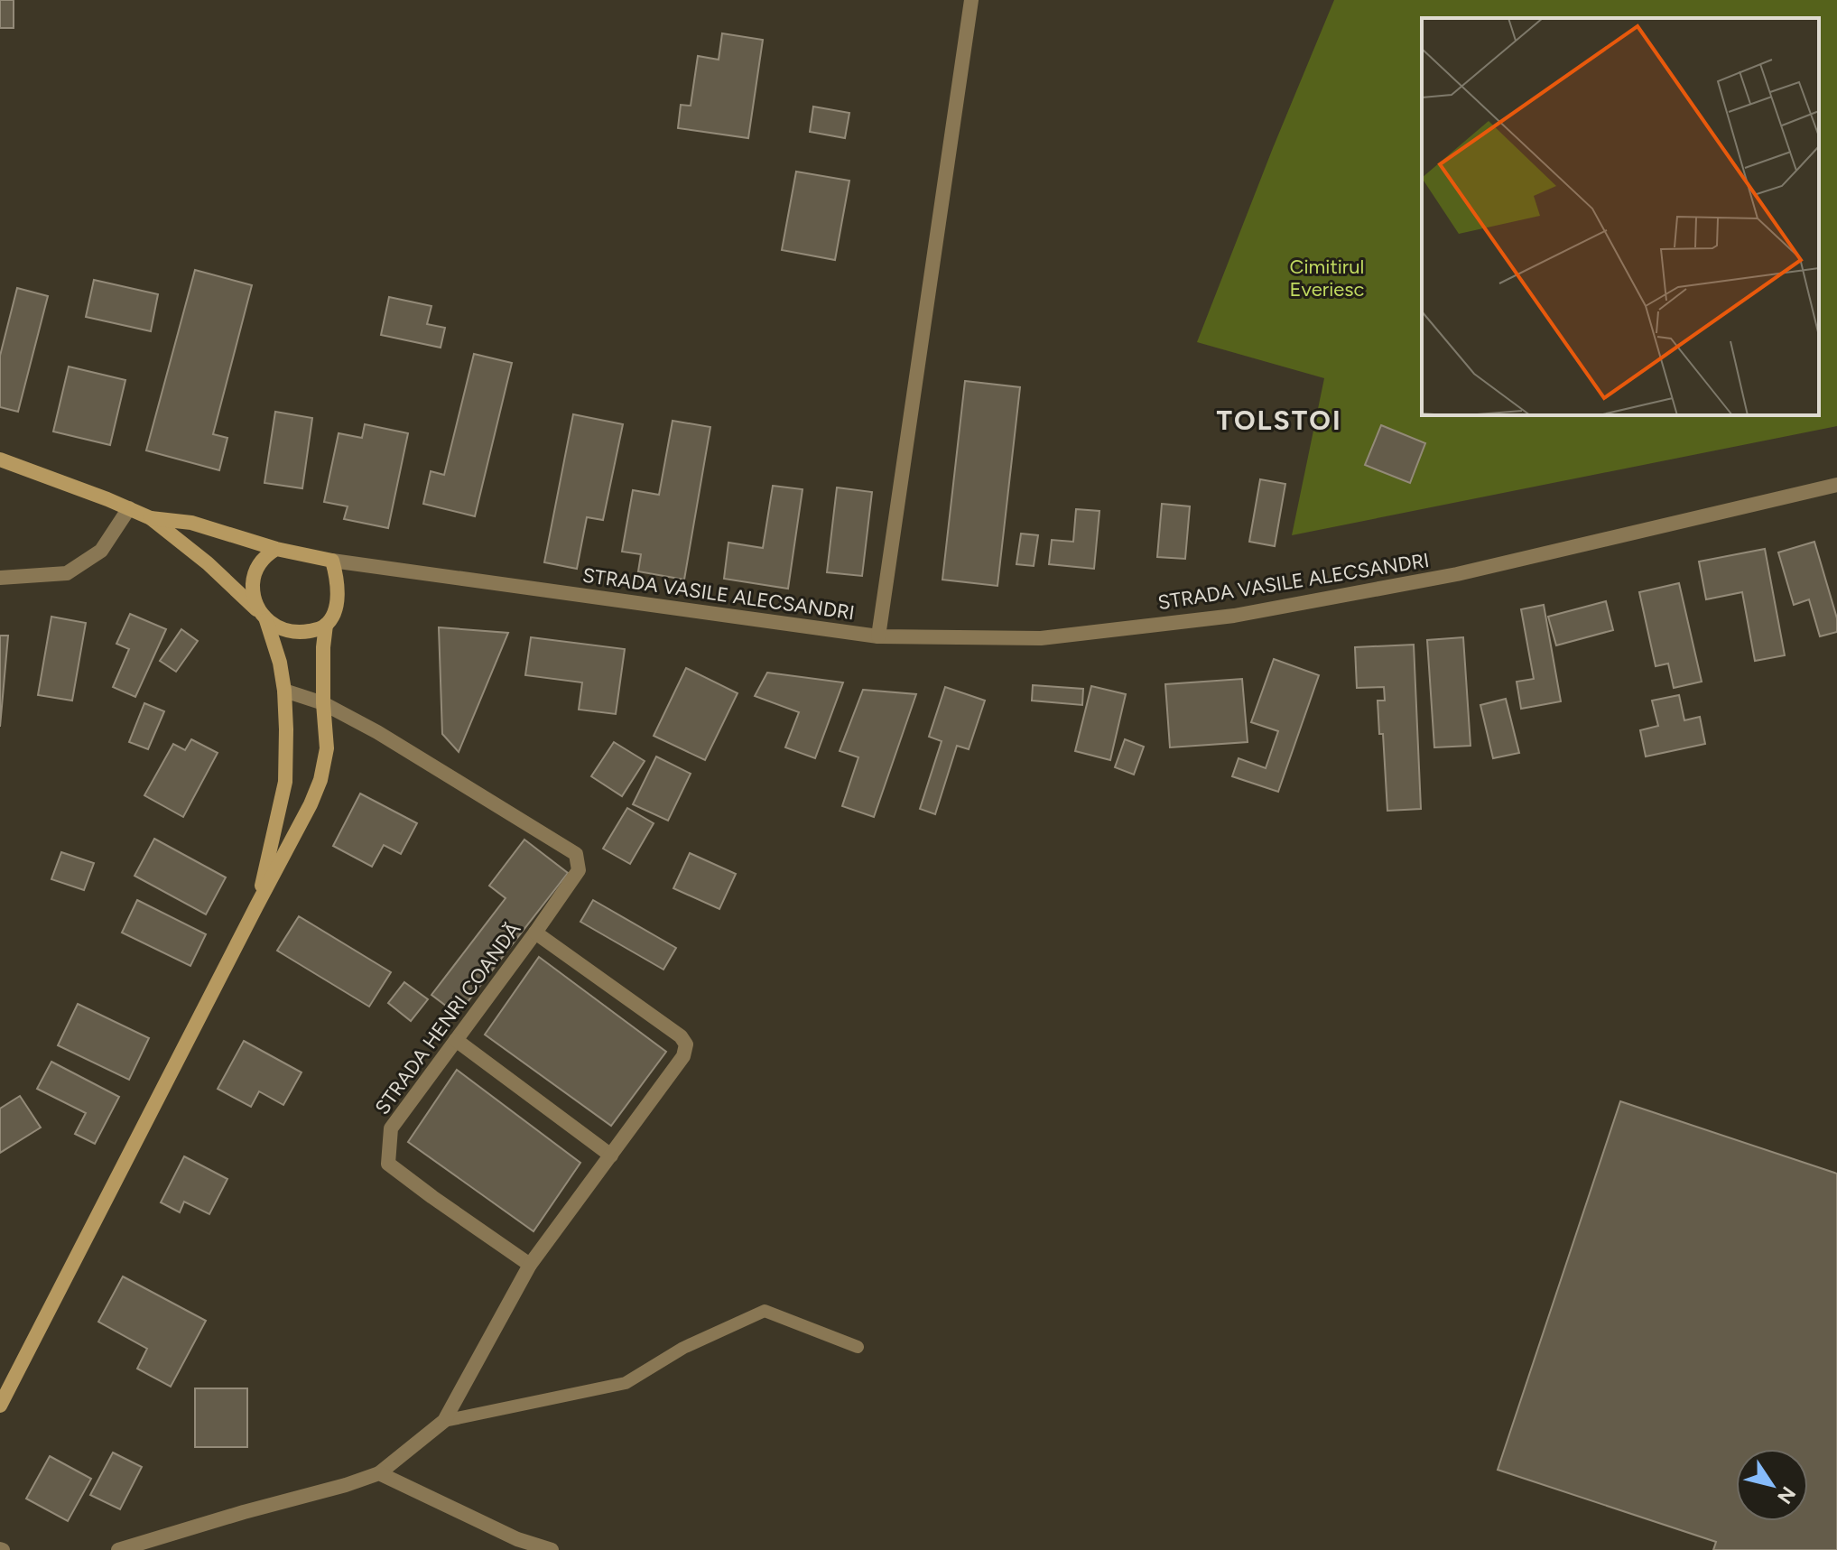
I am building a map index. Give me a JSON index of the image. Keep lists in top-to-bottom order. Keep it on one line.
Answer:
{"streets":{"street":["STRADA VASILE ALECSANDRI","STRADA HENRI COANDĂ"]},"districts":["TOLSTOI"],"parks":["Cimitirul Everiesc"],"north":"bottom right"}
